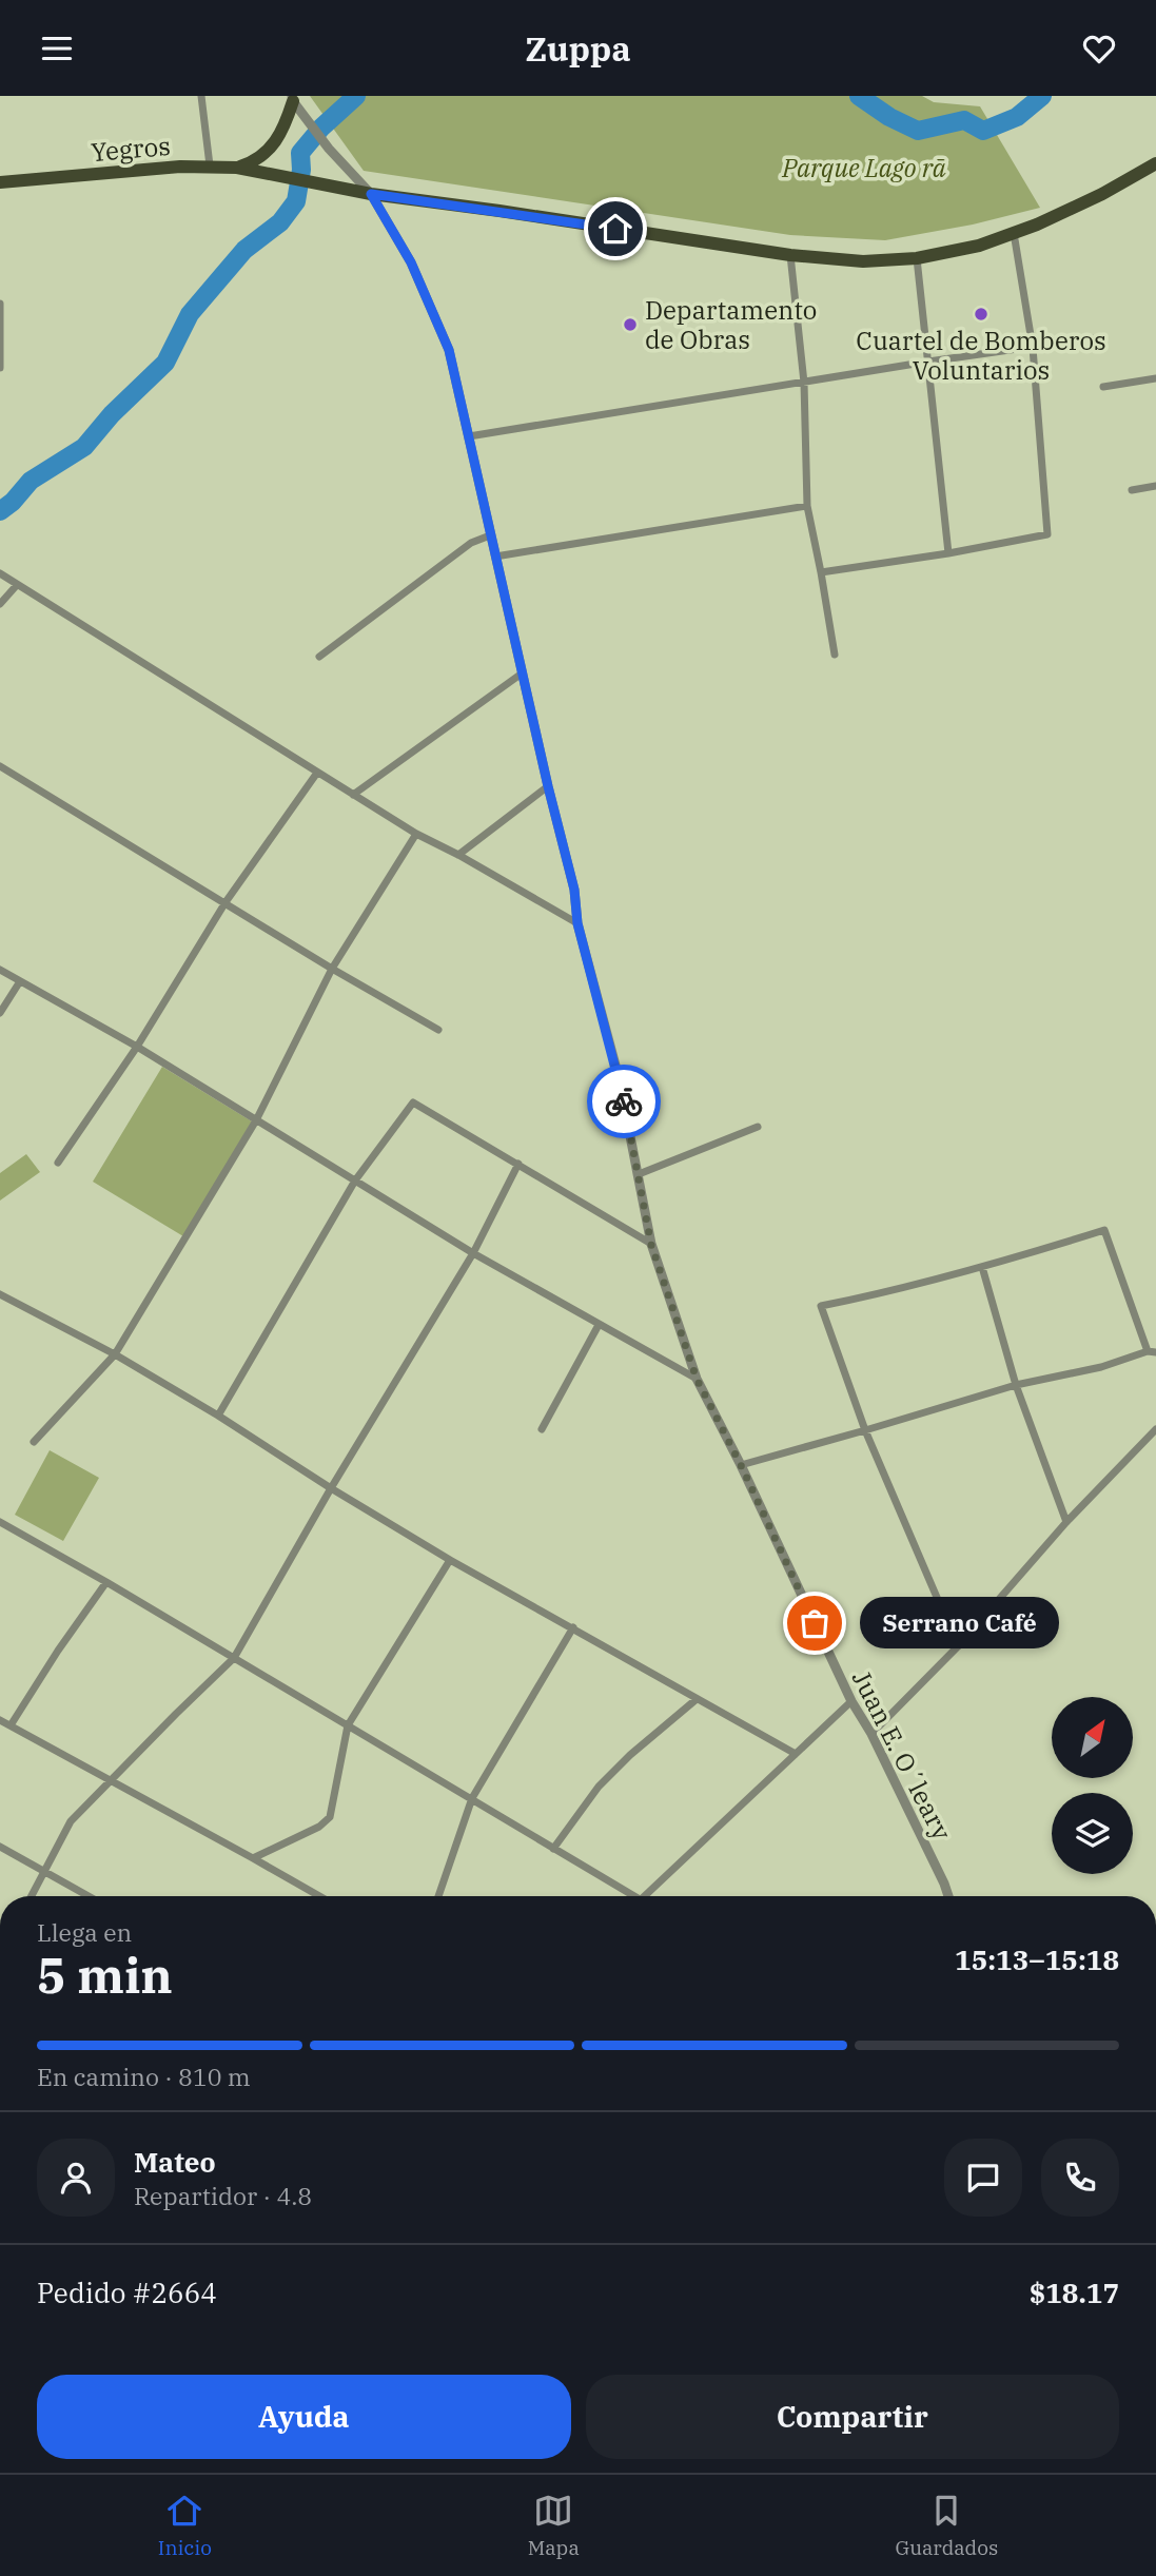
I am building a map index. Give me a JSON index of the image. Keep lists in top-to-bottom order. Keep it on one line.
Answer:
{"streets":{"main road":["Yegros"],"street":["Juan E. O´leary"]},"crossings":[["Yegros","Juan E. O´leary"]],"parks":["Parque Lago rã"],"places":["Cuartel de Bomberos Voluntarios","Departamento de Obras","Serrano Café"],"north":"top right","page":{"header":"Zuppa","bubble":"Serrano Café","heading":["5 min","Llega en","15:13–15:18"],"panel":["Mateo","Repartidor · 4.8","Pedido #2664","$18.17"],"bar":"En camino · 810 m","buttons":["Ayuda","Compartir"],"tabs":["Inicio","Mapa","Guardados"]}}
